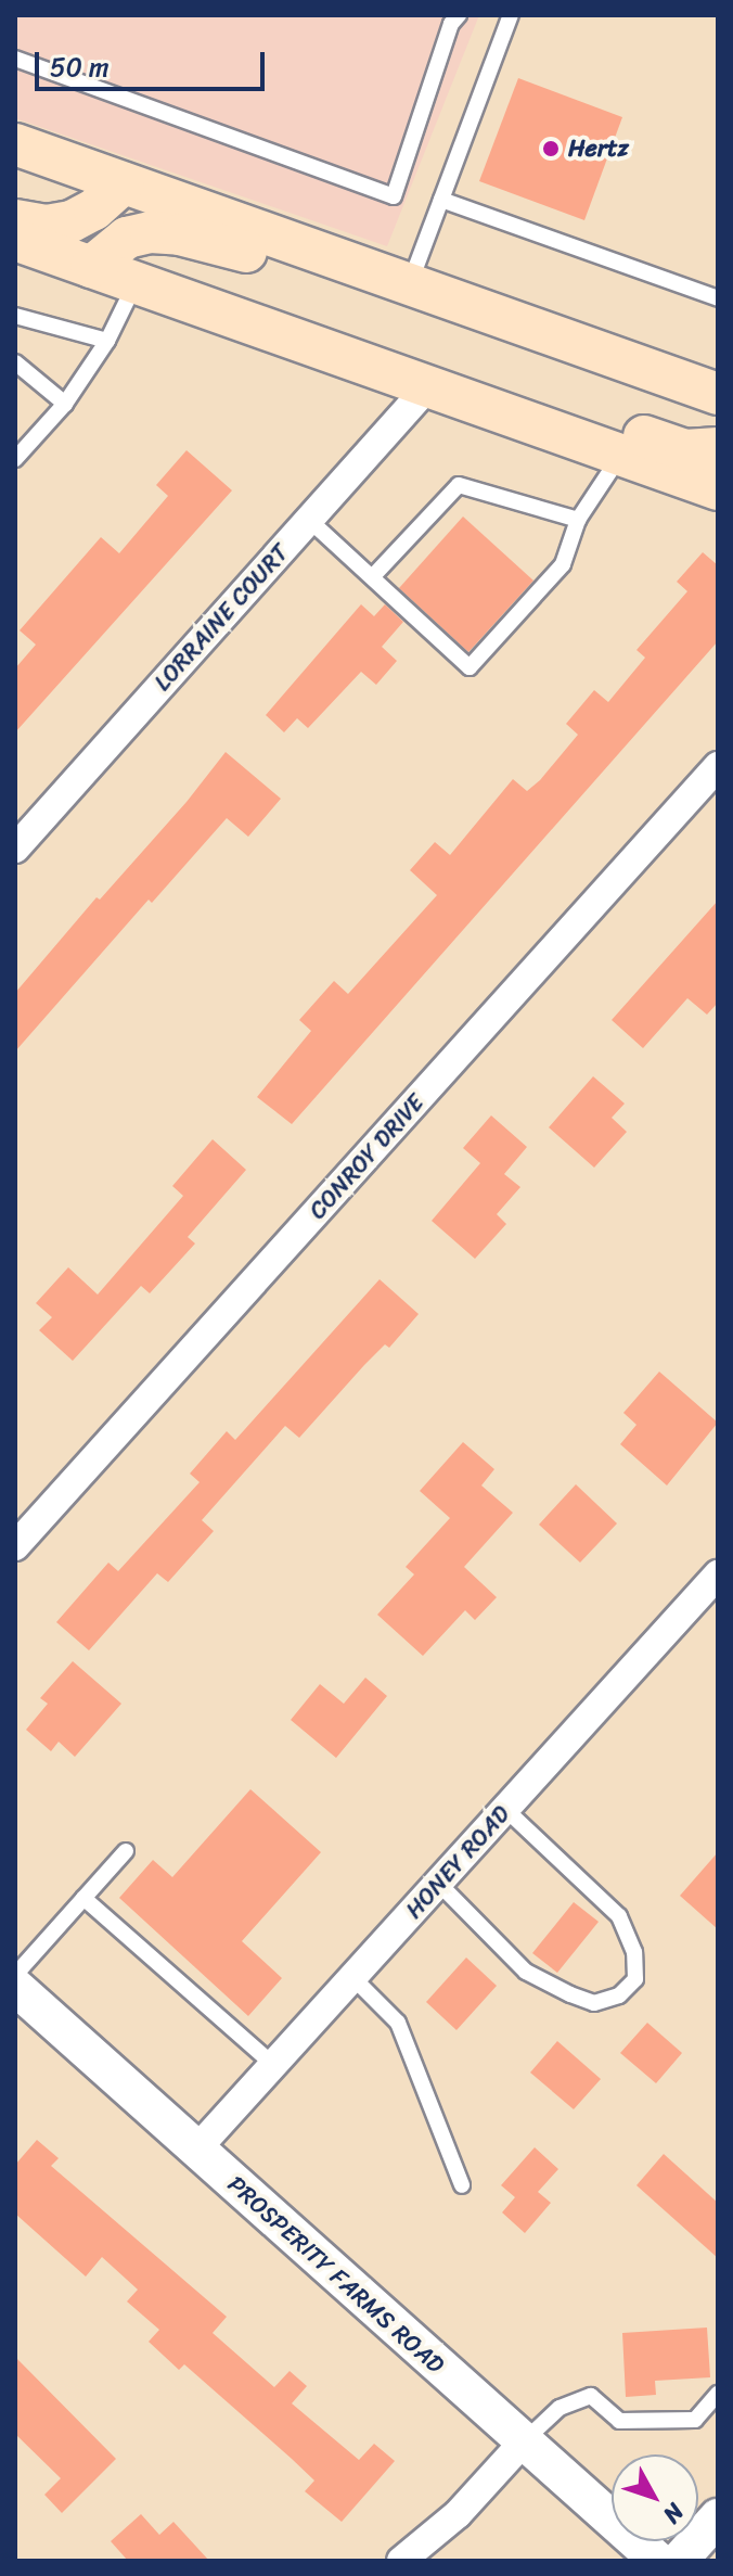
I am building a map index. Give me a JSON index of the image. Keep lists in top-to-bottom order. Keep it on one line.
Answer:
{"streets":{"street":["LORRAINE COURT","CONROY DRIVE","HONEY ROAD","PROSPERITY FARMS ROAD"]},"crossings":[["HONEY ROAD","PROSPERITY FARMS ROAD"]],"places":["Hertz"],"scale_bar":"50 m","north":"bottom right"}
